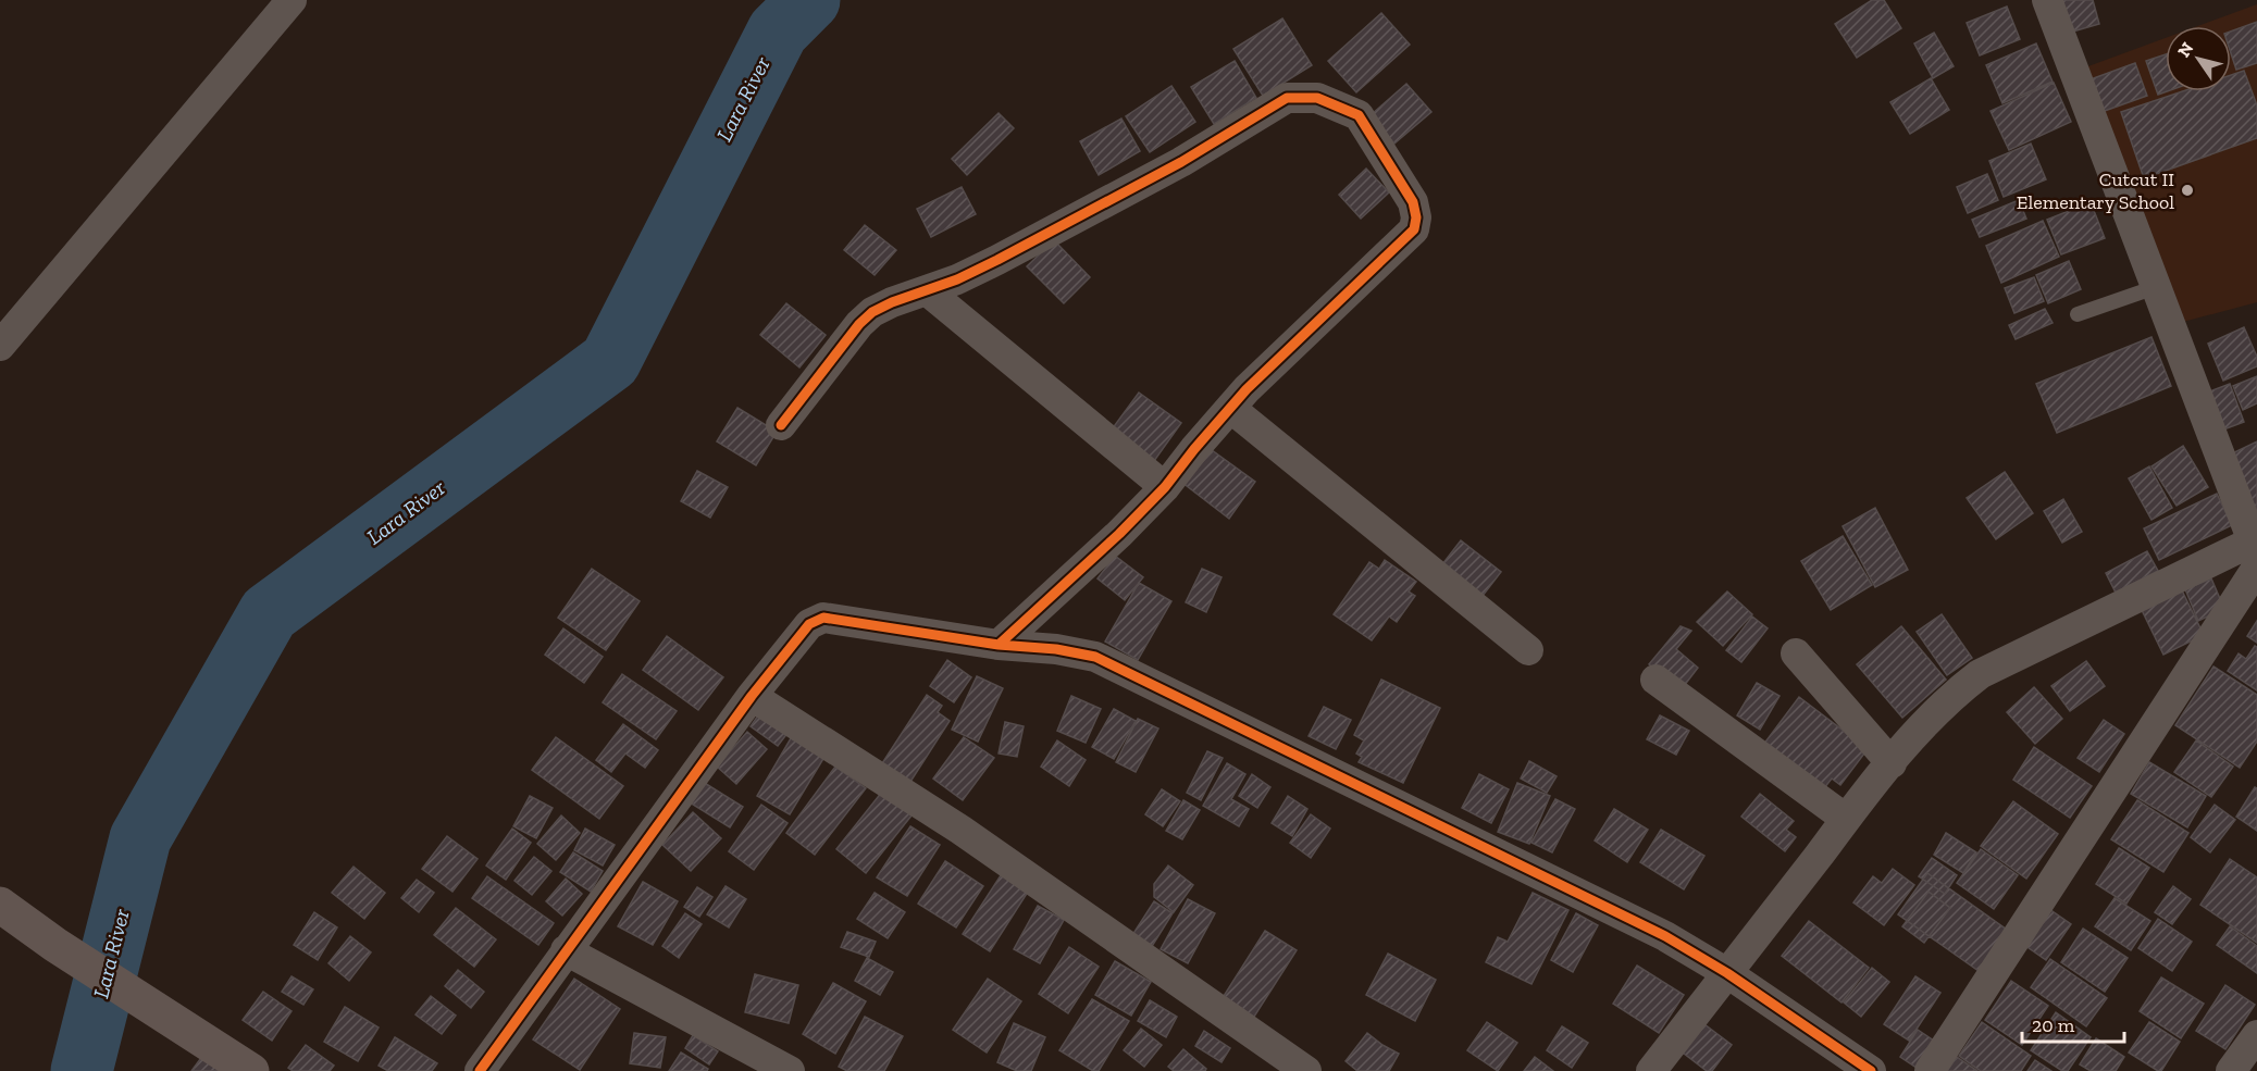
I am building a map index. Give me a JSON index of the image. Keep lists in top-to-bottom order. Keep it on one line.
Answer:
{"water":["Lara River"],"places":["Cutcut II Elementary School"],"scale_bar":"20 m","north":"top left"}
